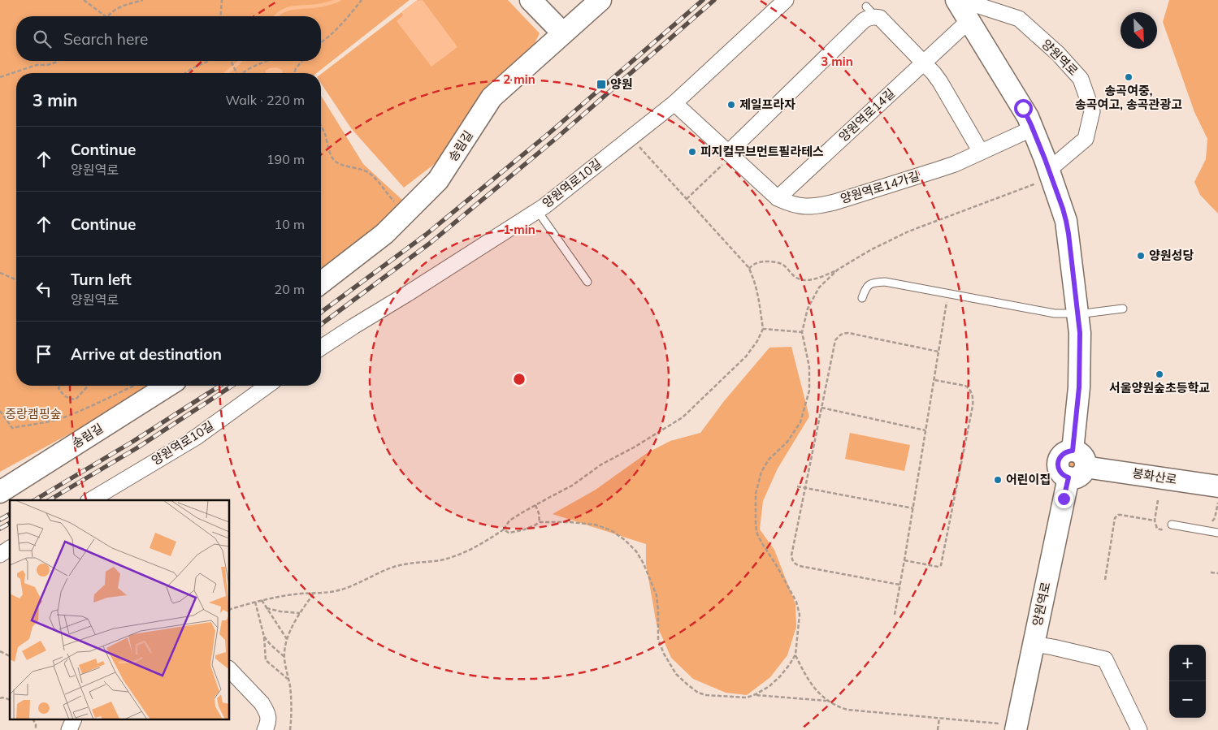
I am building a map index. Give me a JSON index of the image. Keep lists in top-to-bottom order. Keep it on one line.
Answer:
{"streets":{"street":["양원역로","양원역로14길","송림길","양원역로10길","양원역로14가길","봉화산로"]},"crossings":[["양원역로","양원역로14길"],["양원역로","양원역로14가길"],["양원역로","봉화산로"],["양원역로14길","양원역로14가길"]],"parks":["중랑캠핑숲"],"places":{"other":["송곡여중, 송곡여고, 송곡관광고","제일프라자","피지컬무브먼트필라테스","양원성당","서울양원숲초등학교","어린이집"],"transit":["양원"]},"north":"bottom right","page":{"search":"Search here","heading":["3 min","Walk · 220 m"],"list":[["Continue","양원역로","190 m"],["Continue","10 m"],["Turn left","양원역로","20 m"],"Arrive at destination"],"map_buttons":["+","−"]},"rings":["3 min","2 min","1 min"]}
